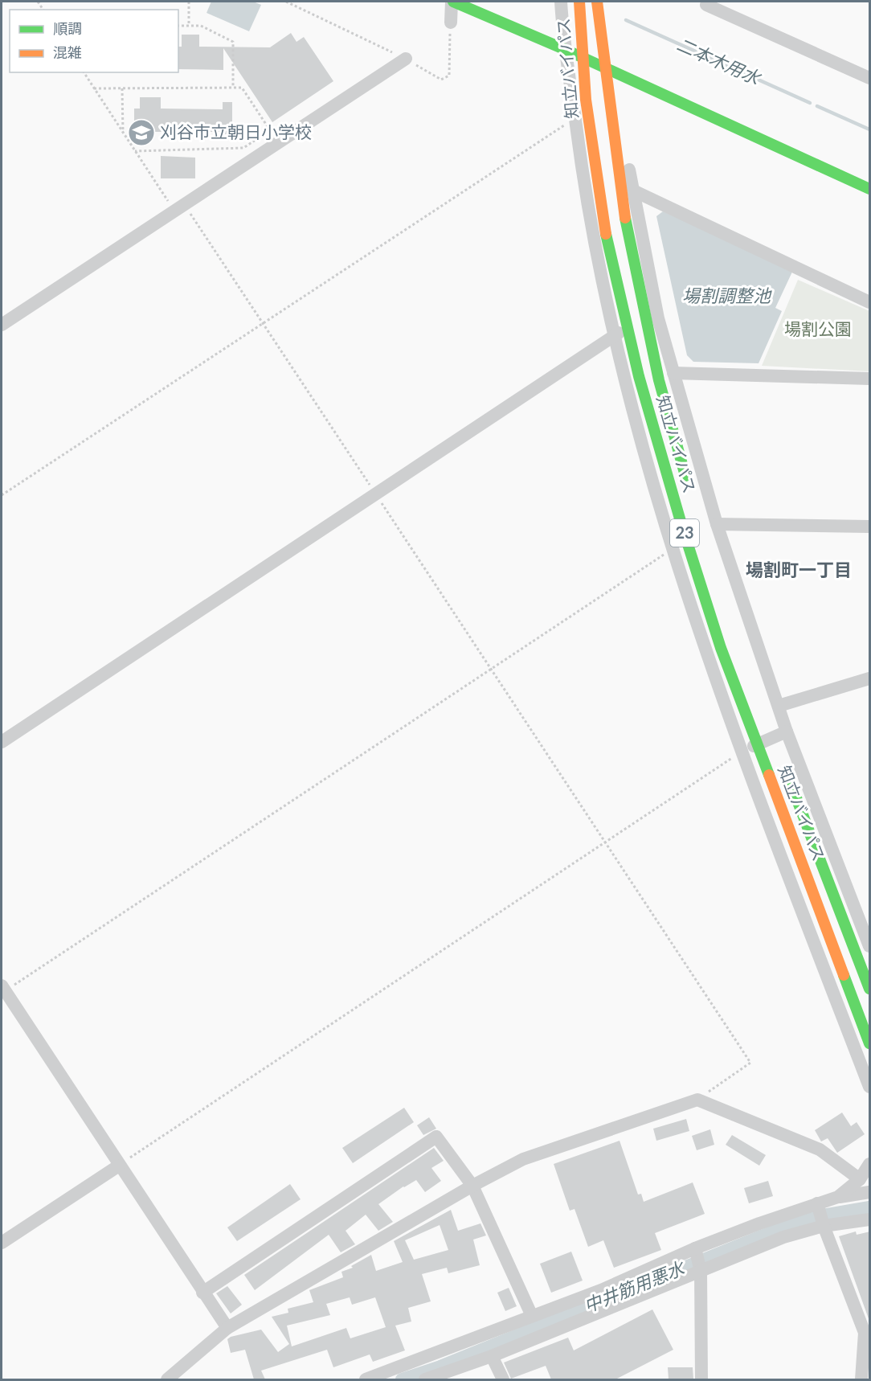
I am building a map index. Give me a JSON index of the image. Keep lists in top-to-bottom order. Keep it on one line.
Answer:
{"streets":{"main road":["知立バイパス","23"]},"districts":["場割町一丁目"],"water":["二本木用水","場割調整池","中井筋用悪水"],"parks":["場割公園"],"places":{"school or university":["刈谷市立朝日小学校"]},"legend":["順調","混雑"]}
